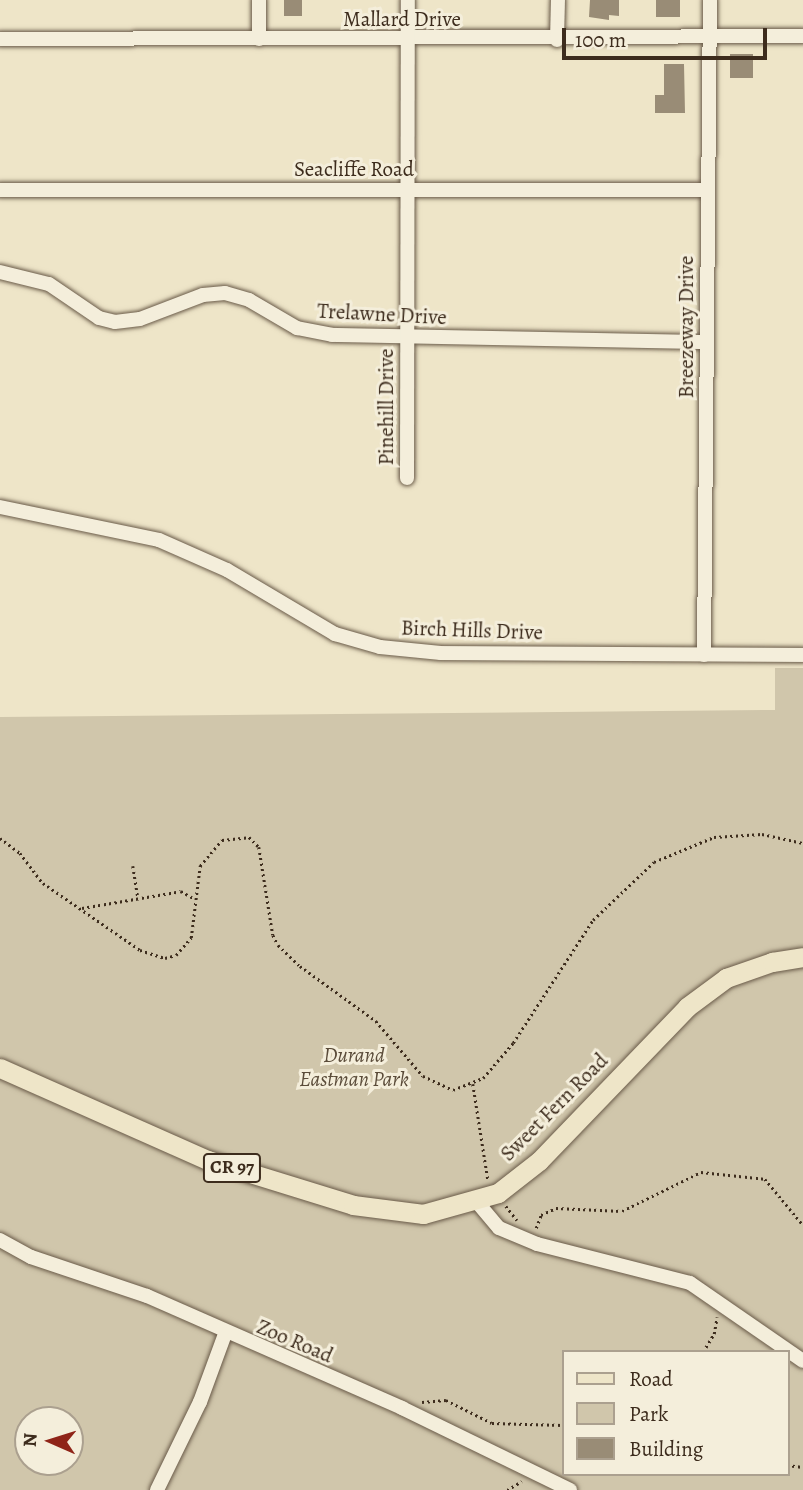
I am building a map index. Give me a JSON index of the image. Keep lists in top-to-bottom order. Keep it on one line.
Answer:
{"streets":{"main road":["Sweet Fern Road","CR 97"],"street":["Mallard Drive","Seacliffe Road","Trelawne Drive","Breezeway Drive","Pinehill Drive","Birch Hills Drive","Zoo Road"]},"crossings":[["Mallard Drive","Breezeway Drive"],["Mallard Drive","Pinehill Drive"],["Seacliffe Road","Breezeway Drive"],["Seacliffe Road","Pinehill Drive"],["Trelawne Drive","Breezeway Drive"],["Trelawne Drive","Pinehill Drive"],["Breezeway Drive","Birch Hills Drive"]],"parks":["Durand Eastman Park"],"legend":["Road","Park","Building"],"scale_bar":"100 m","north":"left"}
